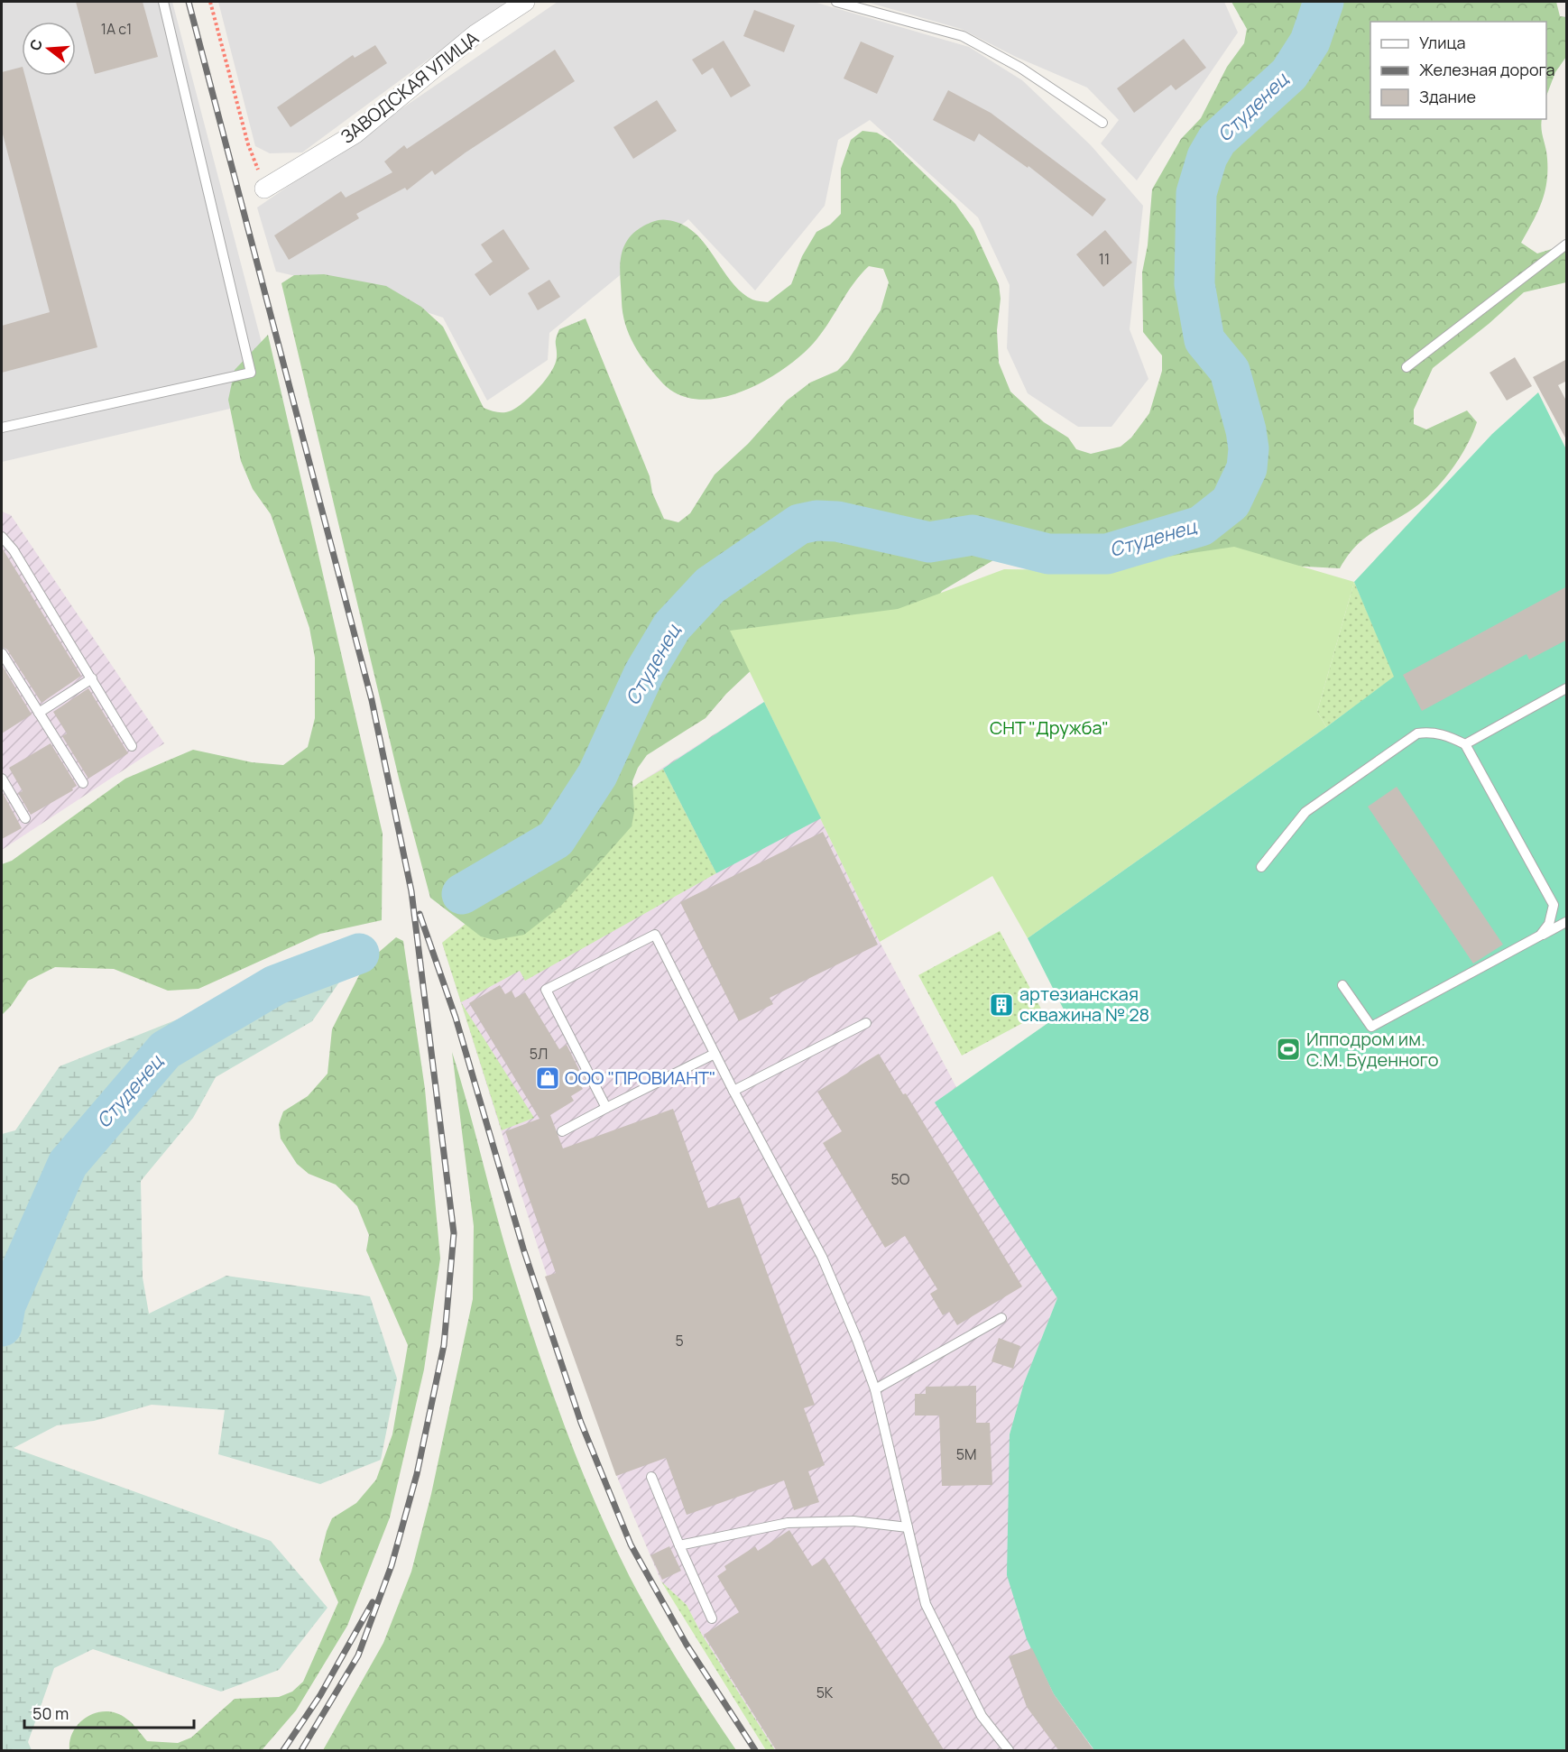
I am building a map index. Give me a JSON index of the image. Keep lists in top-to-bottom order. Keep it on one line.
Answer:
{"streets":{"street":["ЗАВОДСКАЯ УЛИЦА"]},"water":["Студенец"],"parks":["СНТ \"Дружба\""],"places":{"building":["артезианская скважина № 28"],"sports":["Ипподром им. С.М. Буденного"],"shop":["ООО \"ПРОВИАНТ\""]},"house_numbers":["1А с1","11","5Л","5О","5","5М","5К"],"legend":["Улица","Железная дорога","Здание"],"scale_bar":"50 m","north":"left"}
